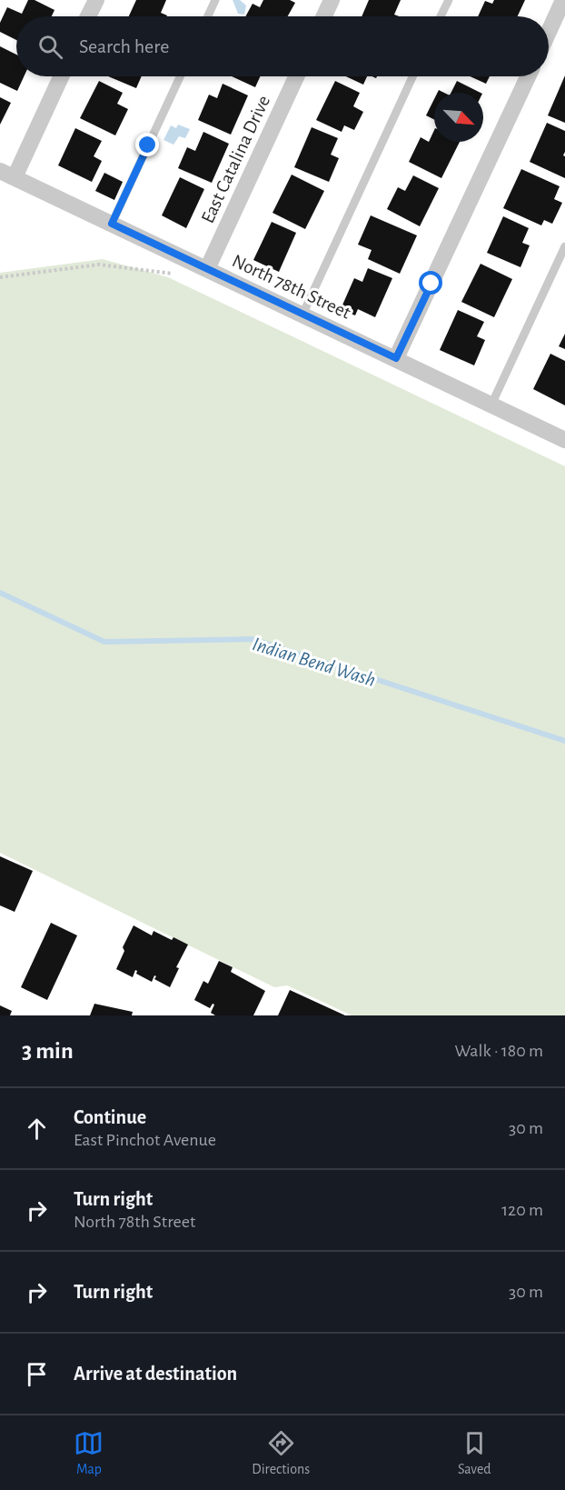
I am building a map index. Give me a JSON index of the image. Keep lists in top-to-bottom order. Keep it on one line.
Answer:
{"streets":{"street":["East Catalina Drive","North 78th Street"]},"crossings":[["East Catalina Drive","North 78th Street"]],"water":["Indian Bend Wash"],"north":"bottom right","page":{"search":"Search here","heading":["3 min","Walk · 180 m"],"list":[["Continue","East Pinchot Avenue","30 m"],["Turn right","North 78th Street","120 m"],["Turn right","30 m"],"Arrive at destination"],"nav":["Map","Directions","Saved"]}}
